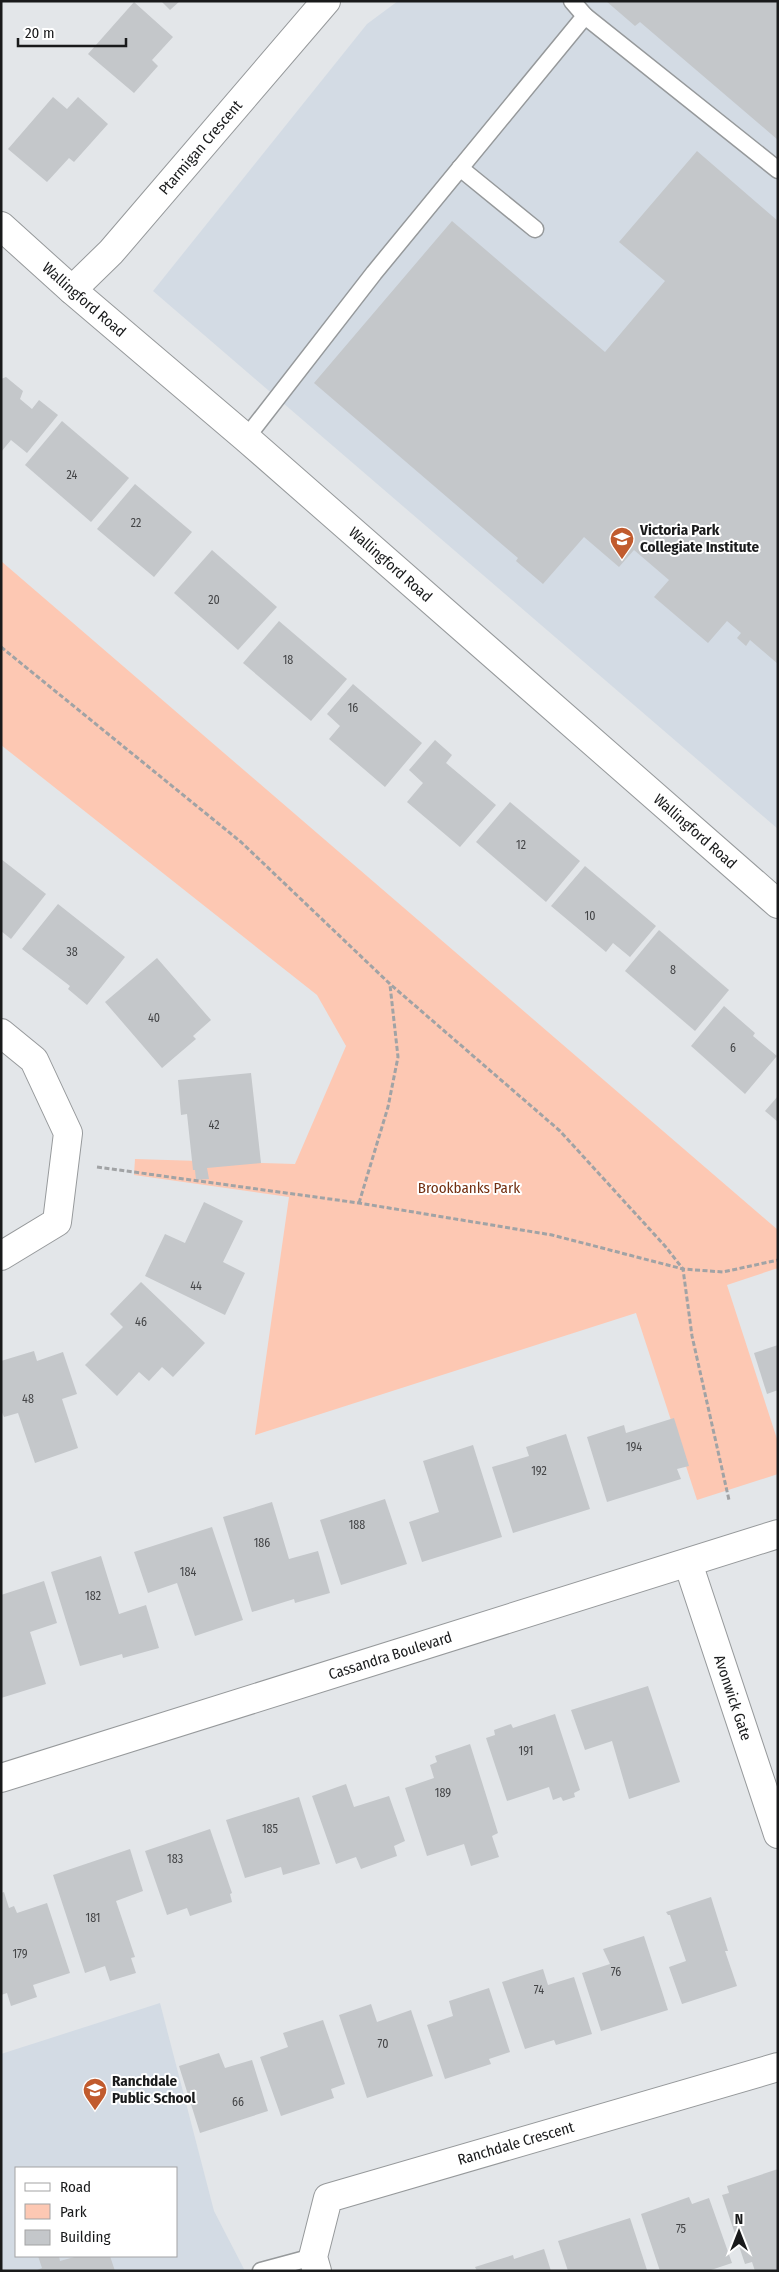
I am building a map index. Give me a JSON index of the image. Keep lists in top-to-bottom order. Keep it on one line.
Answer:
{"streets":{"street":["Ptarmigan Crescent","Wallingford Road","Cassandra Boulevard","Avonwick Gate","Ranchdale Crescent"]},"crossings":[["Ptarmigan Crescent","Wallingford Road"],["Cassandra Boulevard","Avonwick Gate"]],"parks":["Brookbanks Park"],"places":{"school or university":["Victoria Park Collegiate Institute","Ranchdale Public School"]},"house_numbers":["24","22","20","18","16","12","10","38","8","40","6","42","44","46","48","194","192","188","186","184","182","191","189","185","183","181","179","76","74","70","66","75"],"legend":["Road","Park","Building"],"scale_bar":"20 m","north":"top"}
